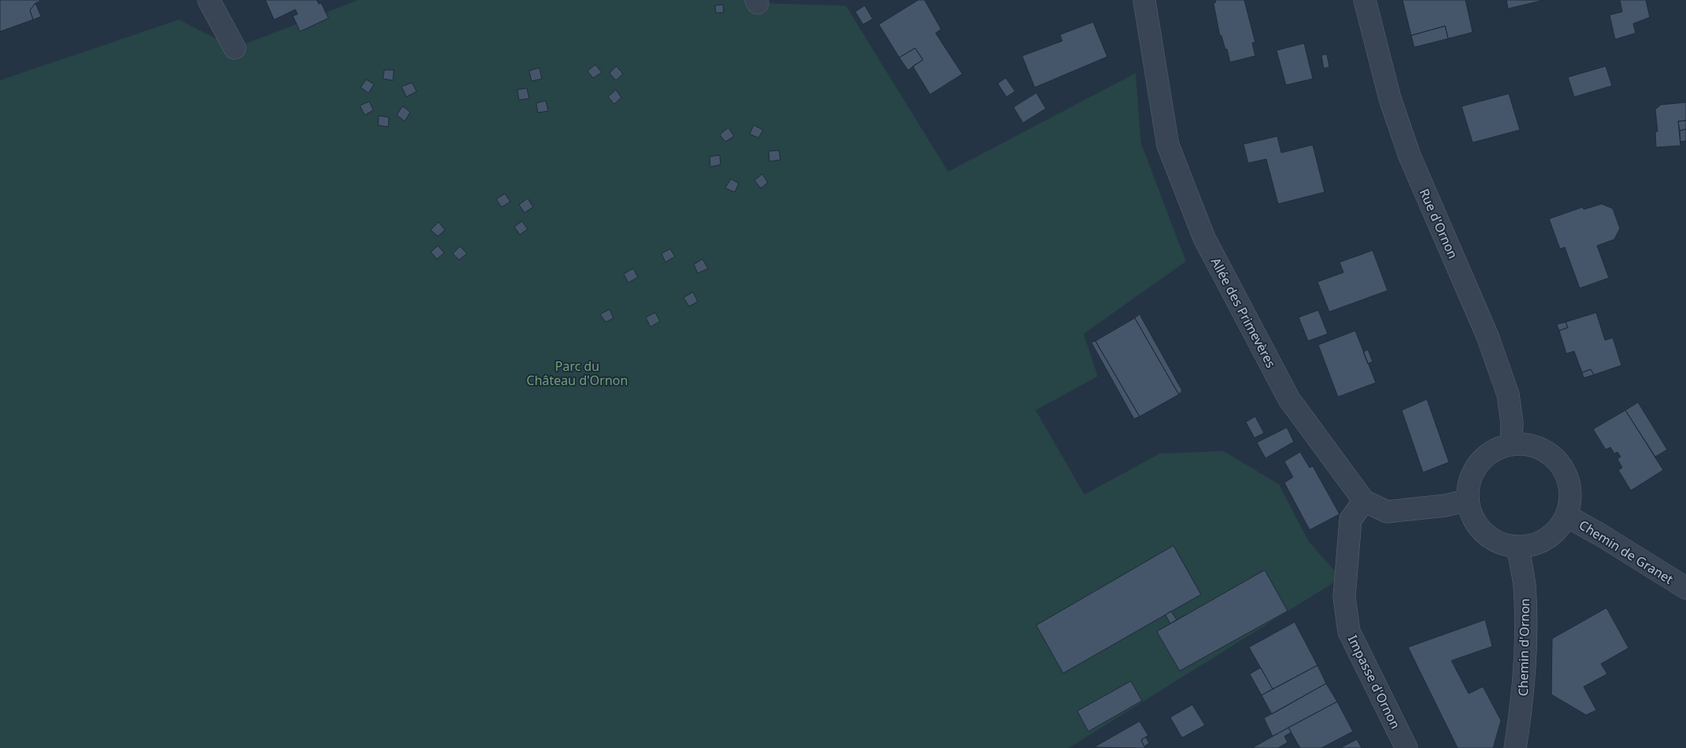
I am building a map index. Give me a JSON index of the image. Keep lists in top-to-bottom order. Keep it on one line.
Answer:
{"streets":{"street":["Rue d'Ornon","Allée des Primevères","Chemin de Granet","Chemin d'Ornon","Impasse d'Ornon"]},"crossings":[["Rue d'Ornon","Allée des Primevères"],["Rue d'Ornon","Chemin de Granet"],["Rue d'Ornon","Chemin d'Ornon"],["Allée des Primevères","Chemin de Granet"],["Allée des Primevères","Chemin d'Ornon"],["Allée des Primevères","Impasse d'Ornon"],["Chemin de Granet","Chemin d'Ornon"]],"parks":["Parc du Château d'Ornon"]}
